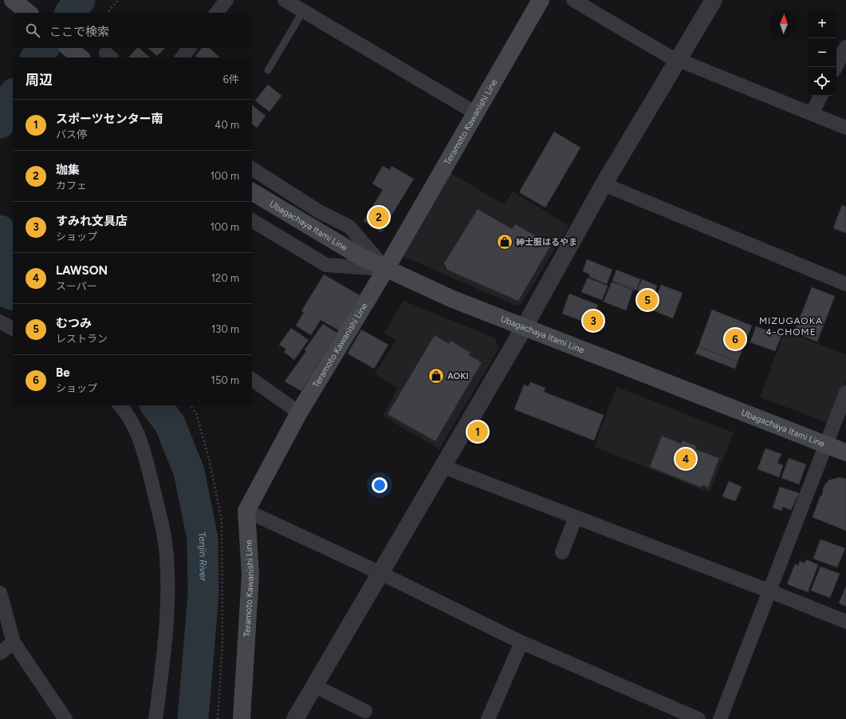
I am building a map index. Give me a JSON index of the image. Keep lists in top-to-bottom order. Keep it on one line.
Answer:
{"streets":{"main road":["Teramoto Kawanishi Line","Ubagachaya Itami Line"]},"crossings":[["Teramoto Kawanishi Line","Ubagachaya Itami Line"]],"districts":["MIZUGAOKA 4-CHOME"],"water":["Tenjin River"],"places":{"shop":["紳士服はるやま","AOKI"]},"north":"top","page":{"map_buttons":["+","−"],"search":"ここで検索","heading":["周辺","6件"],"list":[{"mark":"1","name":"スポーツセンター南","note":"バス停","value":"40 m"},{"mark":"2","name":"珈集","note":"カフェ","value":"100 m"},{"mark":"3","name":"すみれ文具店","note":"ショップ","value":"100 m"},{"mark":"4","name":"LAWSON","note":"スーパー","value":"120 m"},{"mark":"5","name":"むつみ","note":"レストラン","value":"130 m"},{"mark":"6","name":"Be","note":"ショップ","value":"150 m"}],"pins":["2","5","3","6","1","4"]}}
